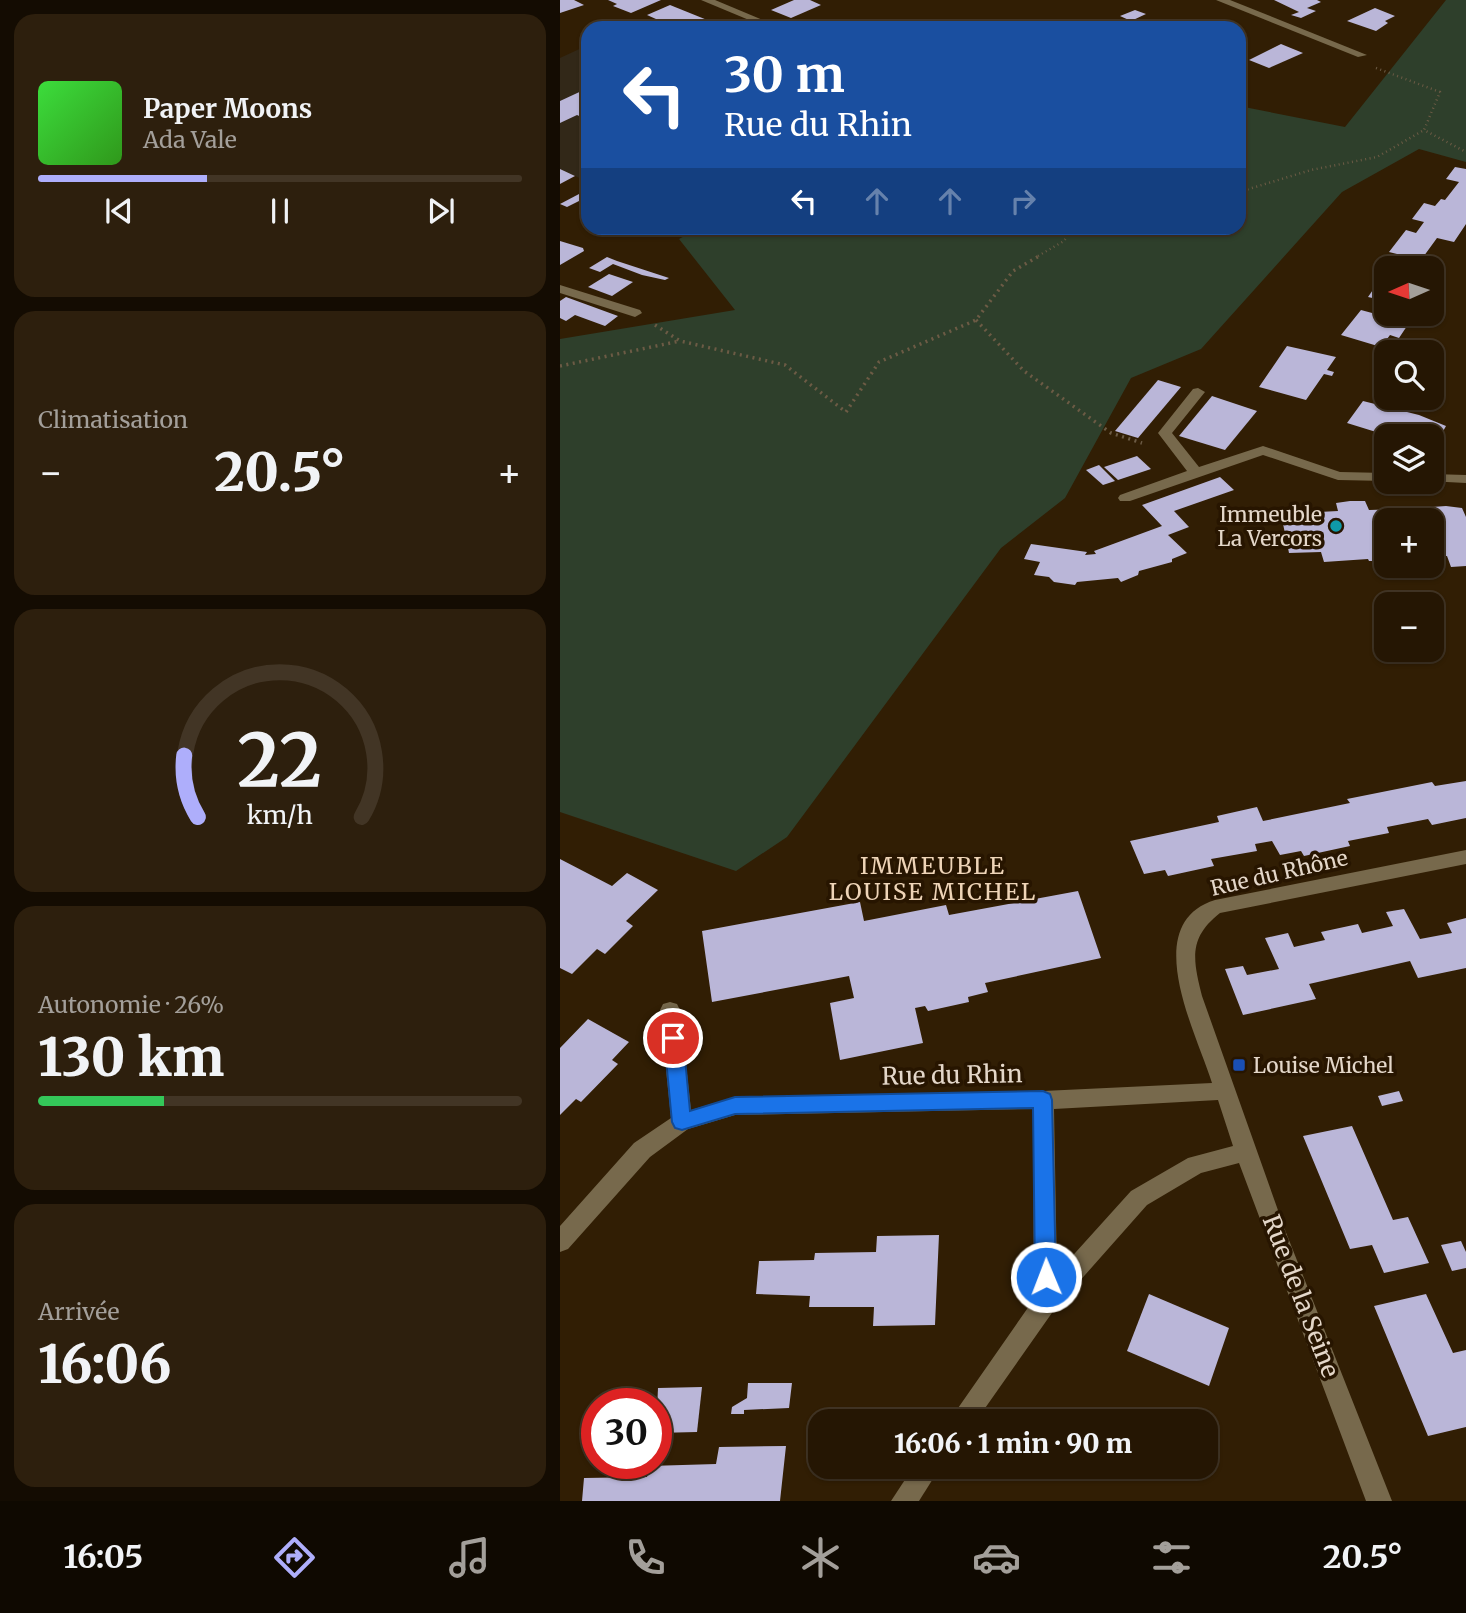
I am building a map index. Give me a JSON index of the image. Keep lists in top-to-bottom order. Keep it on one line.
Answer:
{"streets":{"street":["Rue du Rhône","Rue du Rhin","Rue de la Seine"]},"crossings":[["Rue du Rhône","Rue du Rhin"],["Rue du Rhône","Rue de la Seine"],["Rue du Rhin","Rue de la Seine"]],"districts":["IMMEUBLE LOUISE MICHEL"],"places":{"other":["Immeuble La Vercors"],"transit":["Louise Michel"]},"north":"left","page":{"turn":["30 m","Rue du Rhin"],"song":["Paper Moons","Ada Vale"],"map_buttons":["+","−"],"tile":["Climatisation",["Autonomie · 26%","130 km"],["Arrivée","16:06"]],"heat":["−","20.5°","+"],"limit":"30","trip":"16:06 · 1 min · 90 m","tabs":["16:05","20.5°"],"gauge":["22","km/h"]}}
